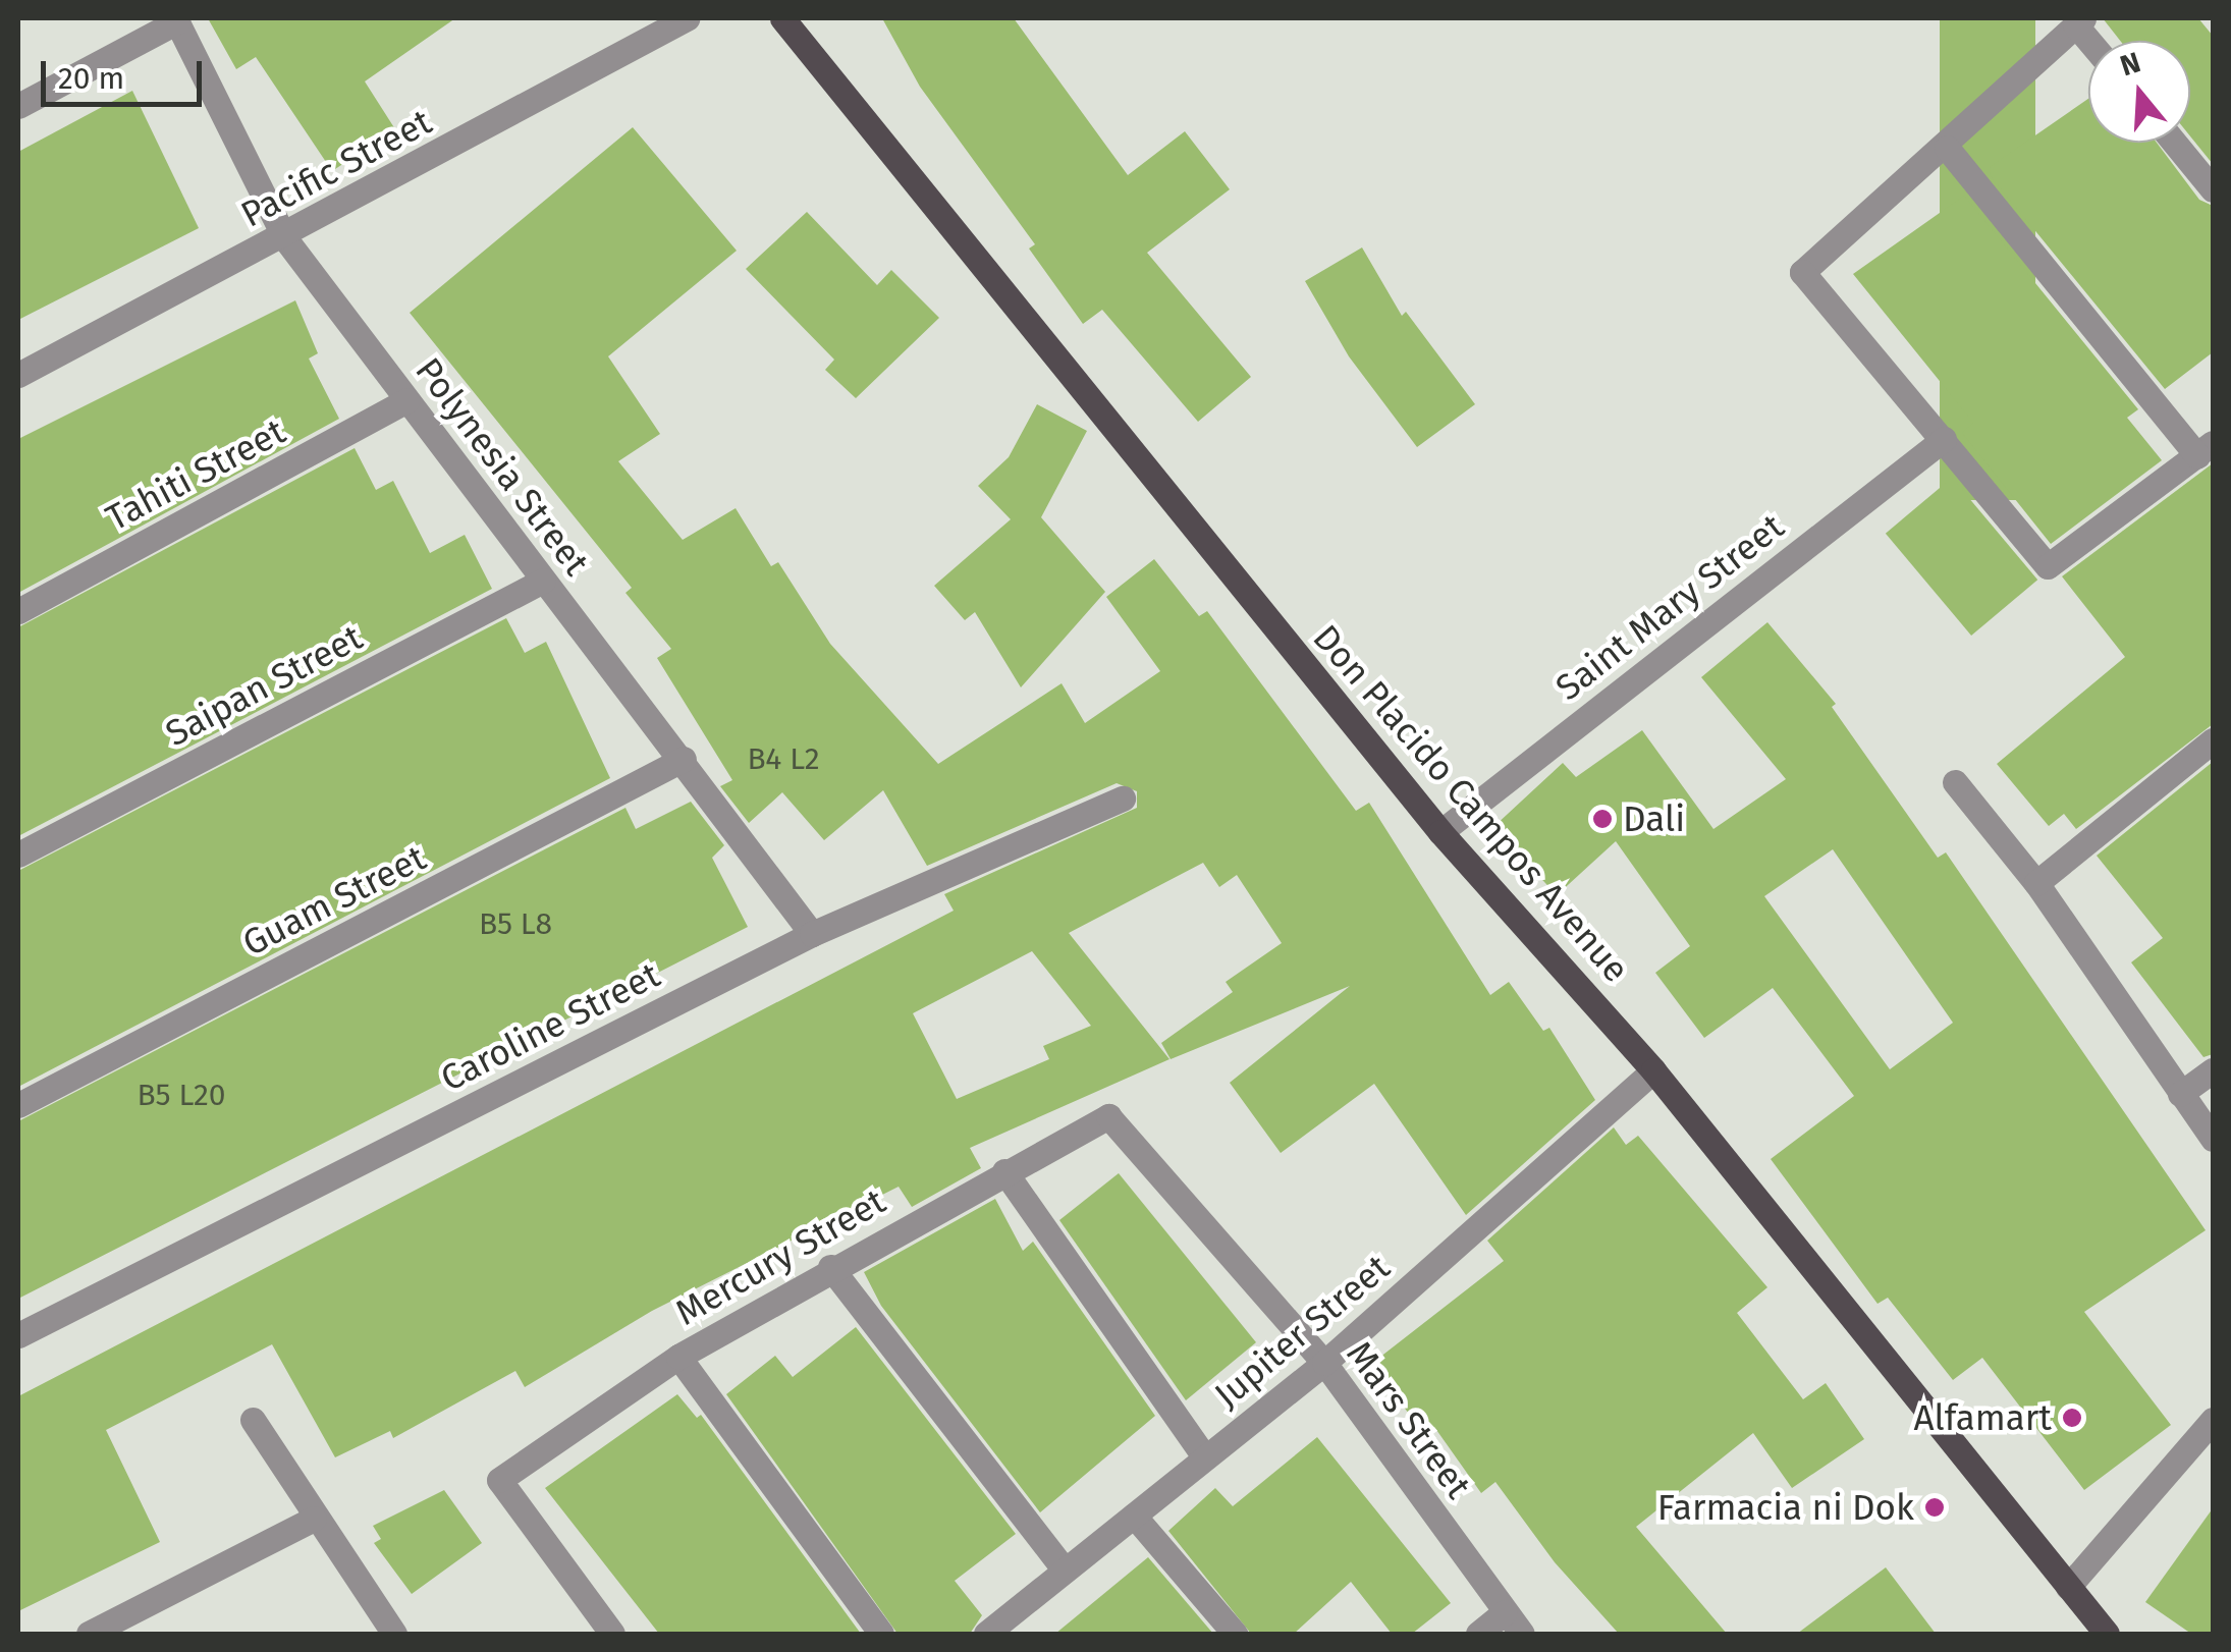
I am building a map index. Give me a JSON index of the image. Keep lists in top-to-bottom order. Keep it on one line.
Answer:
{"streets":{"main road":["Don Placido Campos Avenue"],"street":["Pacific Street","Polynesia Street","Tahiti Street","Saint Mary Street","Saipan Street","Guam Street","Caroline Street","Mercury Street","Jupiter Street","Mars Street"]},"crossings":[["Pacific Street","Polynesia Street"],["Polynesia Street","Tahiti Street"],["Polynesia Street","Saipan Street"],["Polynesia Street","Guam Street"],["Polynesia Street","Caroline Street"],["Saint Mary Street","Don Placido Campos Avenue"],["Don Placido Campos Avenue","Jupiter Street"],["Mercury Street","Mars Street"],["Jupiter Street","Mars Street"]],"places":["Dali","Alfamart","Farmacia ni Dok"],"house_numbers":["B4 L2","B5 L8","B5 L20"],"scale_bar":"20 m","north":"top"}
